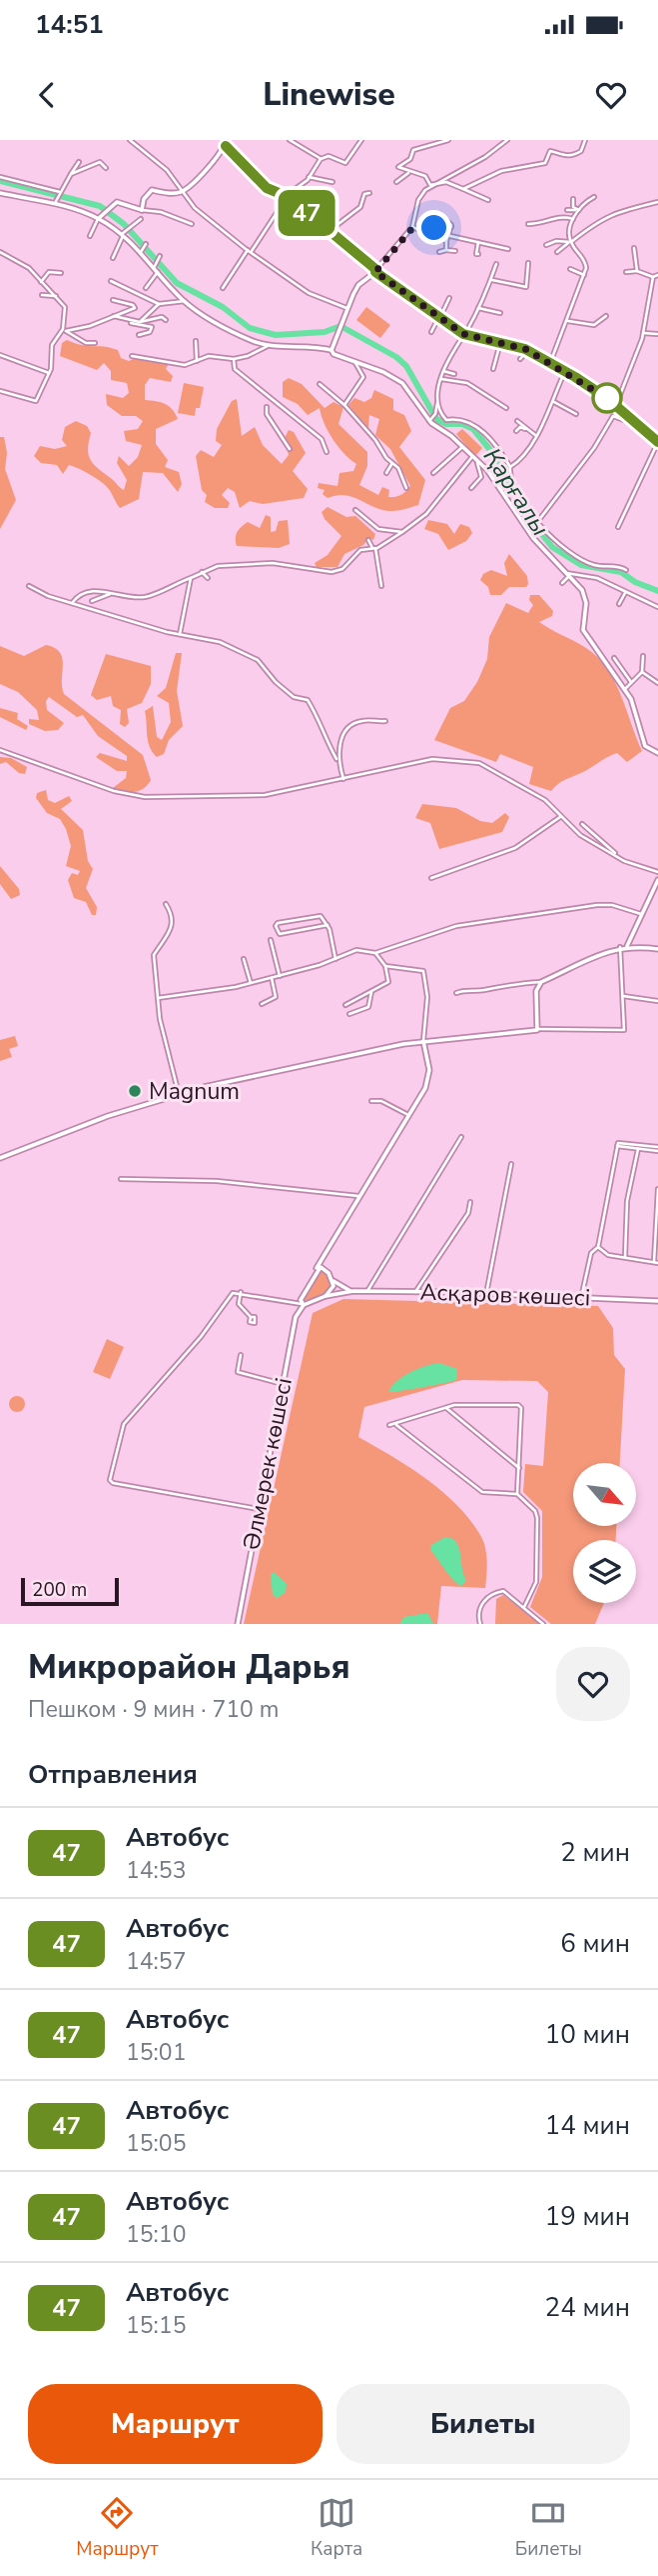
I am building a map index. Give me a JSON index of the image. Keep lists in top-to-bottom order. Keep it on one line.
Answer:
{"streets":{"street":["Асқаров көшесі","Әлмерек көшесі"]},"crossings":[["Асқаров көшесі","Әлмерек көшесі"]],"water":["Қарғалы"],"places":["Magnum"],"lines":["bus line 47"],"scale_bar":"200 m","north":"bottom right","page":{"status":"14:51","header":"Linewise","on_map":"47","scale":"200 m","heading":[["Микрорайон Дарья","Пешком · 9 мин · 710 m"],"Отправления"],"list":[{"mark":"47","name":"Автобус","note":"14:53","value":"2 мин"},{"mark":"47","name":"Автобус","note":"14:57","value":"6 мин"},{"mark":"47","name":"Автобус","note":"15:01","value":"10 мин"},{"mark":"47","name":"Автобус","note":"15:05","value":"14 мин"},{"mark":"47","name":"Автобус","note":"15:10","value":"19 мин"},{"mark":"47","name":"Автобус","note":"15:15","value":"24 мин"}],"buttons":["Маршрут","Билеты"],"tabs":["Маршрут","Карта","Билеты"]}}
